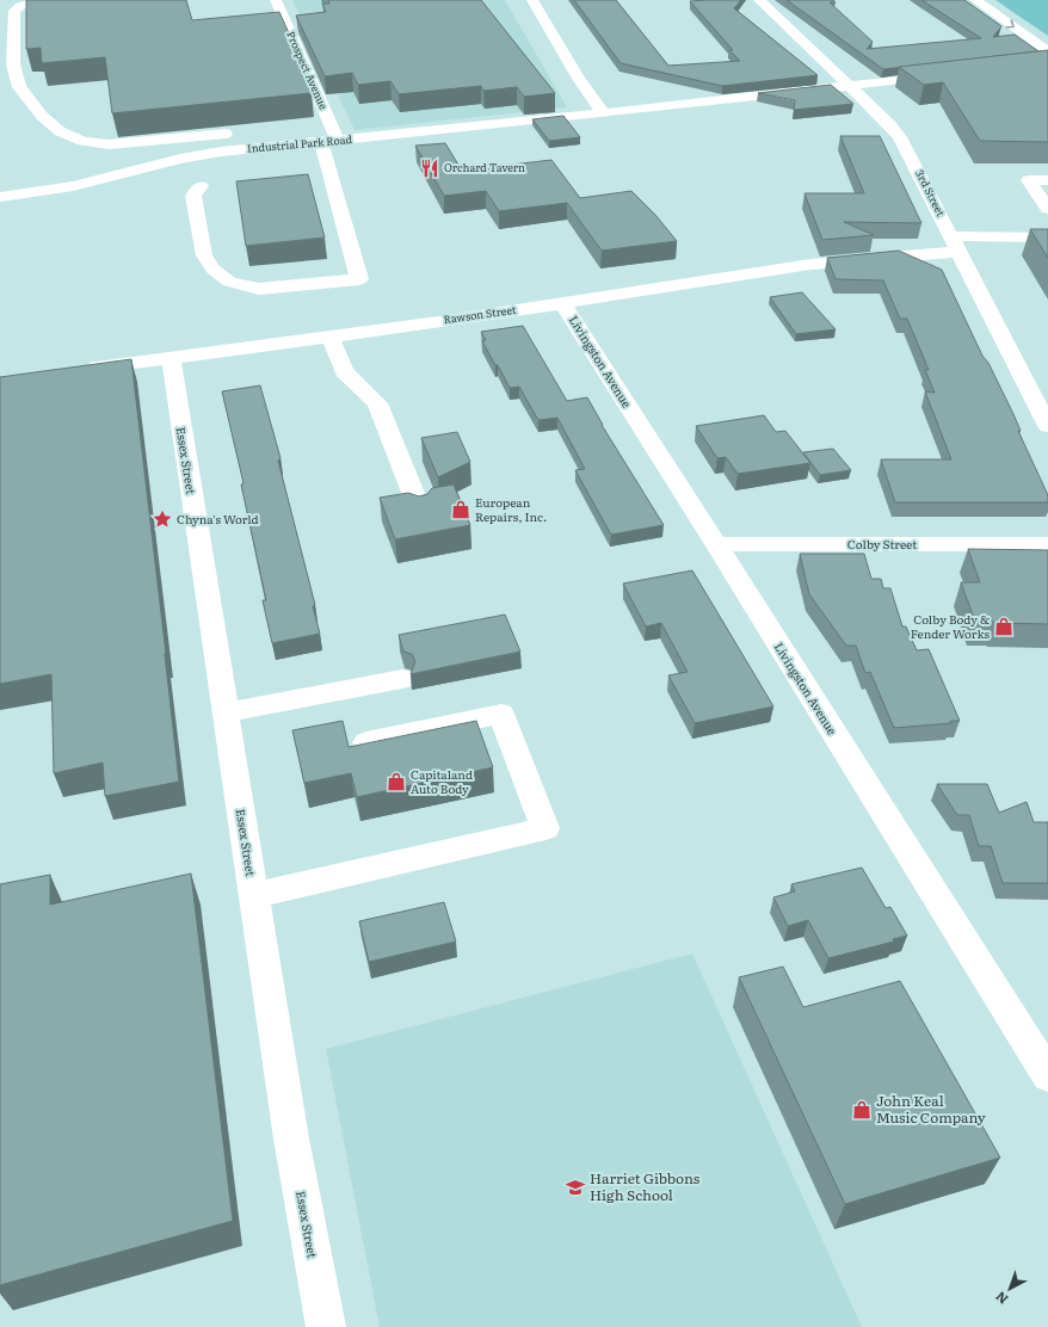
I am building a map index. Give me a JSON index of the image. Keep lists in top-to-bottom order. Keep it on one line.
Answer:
{"streets":{"street":["Prospect Avenue","Industrial Park Road","3rd Street","Rawson Street","Livingston Avenue","Essex Street","Colby Street"]},"crossings":[["Prospect Avenue","Industrial Park Road"],["3rd Street","Rawson Street"],["Rawson Street","Livingston Avenue"],["Rawson Street","Essex Street"],["Livingston Avenue","Colby Street"]],"places":{"restaurant":["Orchard Tavern"],"shop":["European Repairs, Inc.","Colby Body & Fender Works","Capitaland Auto Body","John Keal Music Company"],"place":["Chyna's World"],"school or university":["Harriet Gibbons High School"]},"north":"bottom left"}
